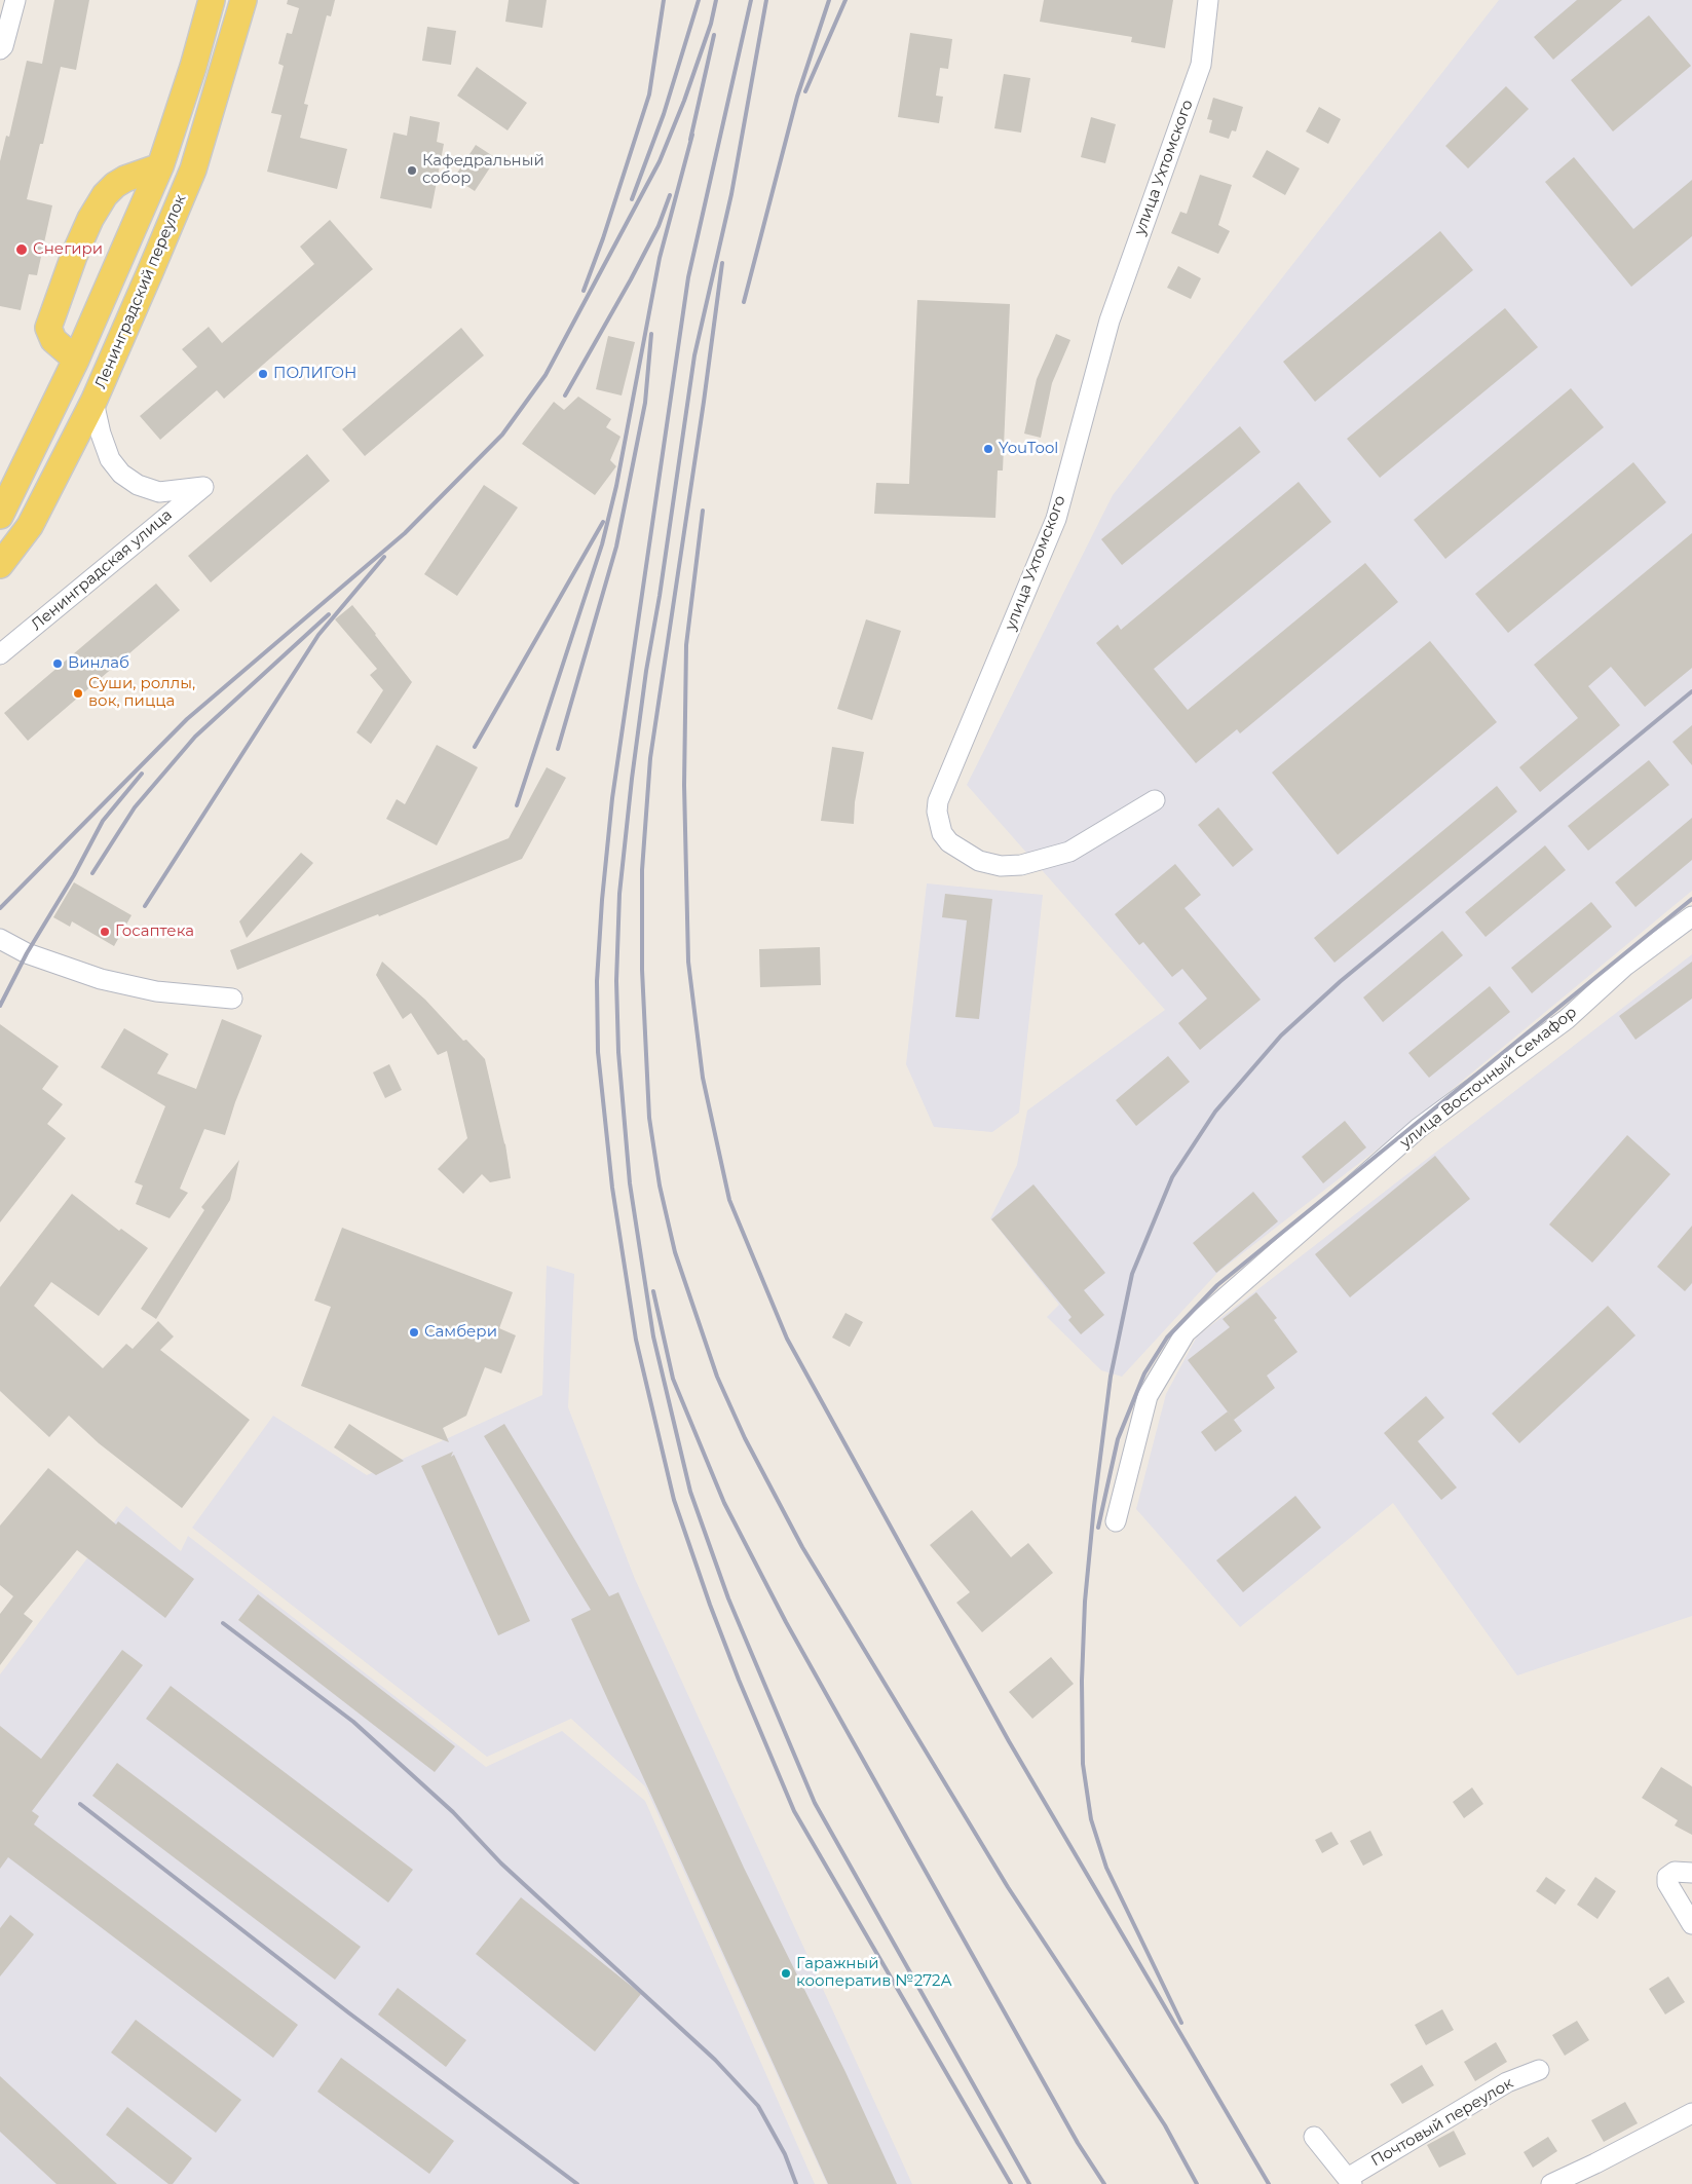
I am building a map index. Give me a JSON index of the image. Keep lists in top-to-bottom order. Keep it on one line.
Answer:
{"streets":{"main road":["Ленинградский переулок"],"street":["улица Ухтомского","Ленинградская улица","улица Восточный Семафор","Почтовый переулок"]},"crossings":[["Ленинградский переулок","Ленинградская улица"]],"places":["Кафедральный собор","Снегири","ПОЛИГОН","YouTool","Винлаб","Суши, роллы, вок, пицца","Госаптека","Самбери","Гаражный кооператив №272А"]}
